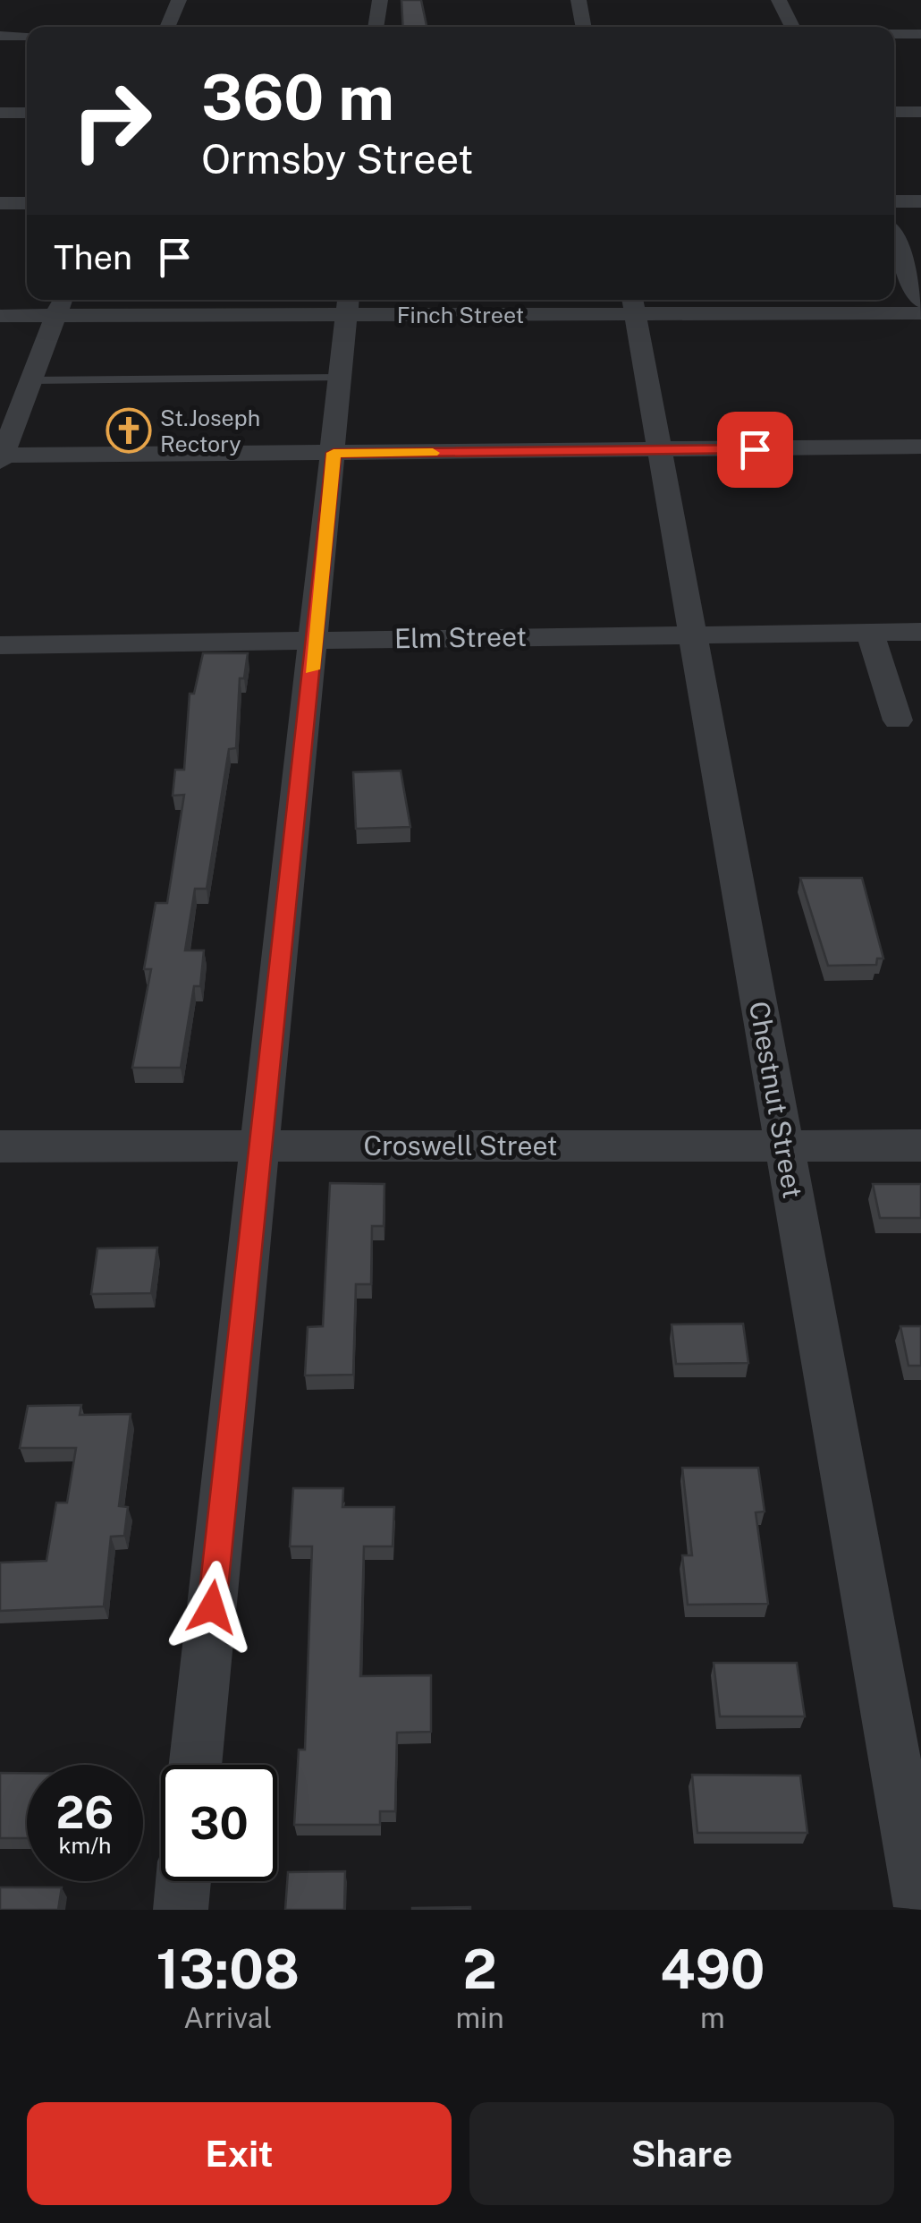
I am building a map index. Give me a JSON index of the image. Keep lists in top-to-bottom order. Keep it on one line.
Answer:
{"streets":{"street":["Finch Street","Elm Street","Chestnut Street","Croswell Street"]},"crossings":[["Finch Street","Chestnut Street"],["Elm Street","Chestnut Street"],["Chestnut Street","Croswell Street"]],"places":{"church":["St.Joseph Rectory"]},"page":{"turn":["360 m","Ormsby Street"],"then":"Then","speed":"26 km/h","limit":"30","eta":["13:08","Arrival","2","min","490","m"],"buttons":["Exit","Share"]}}
